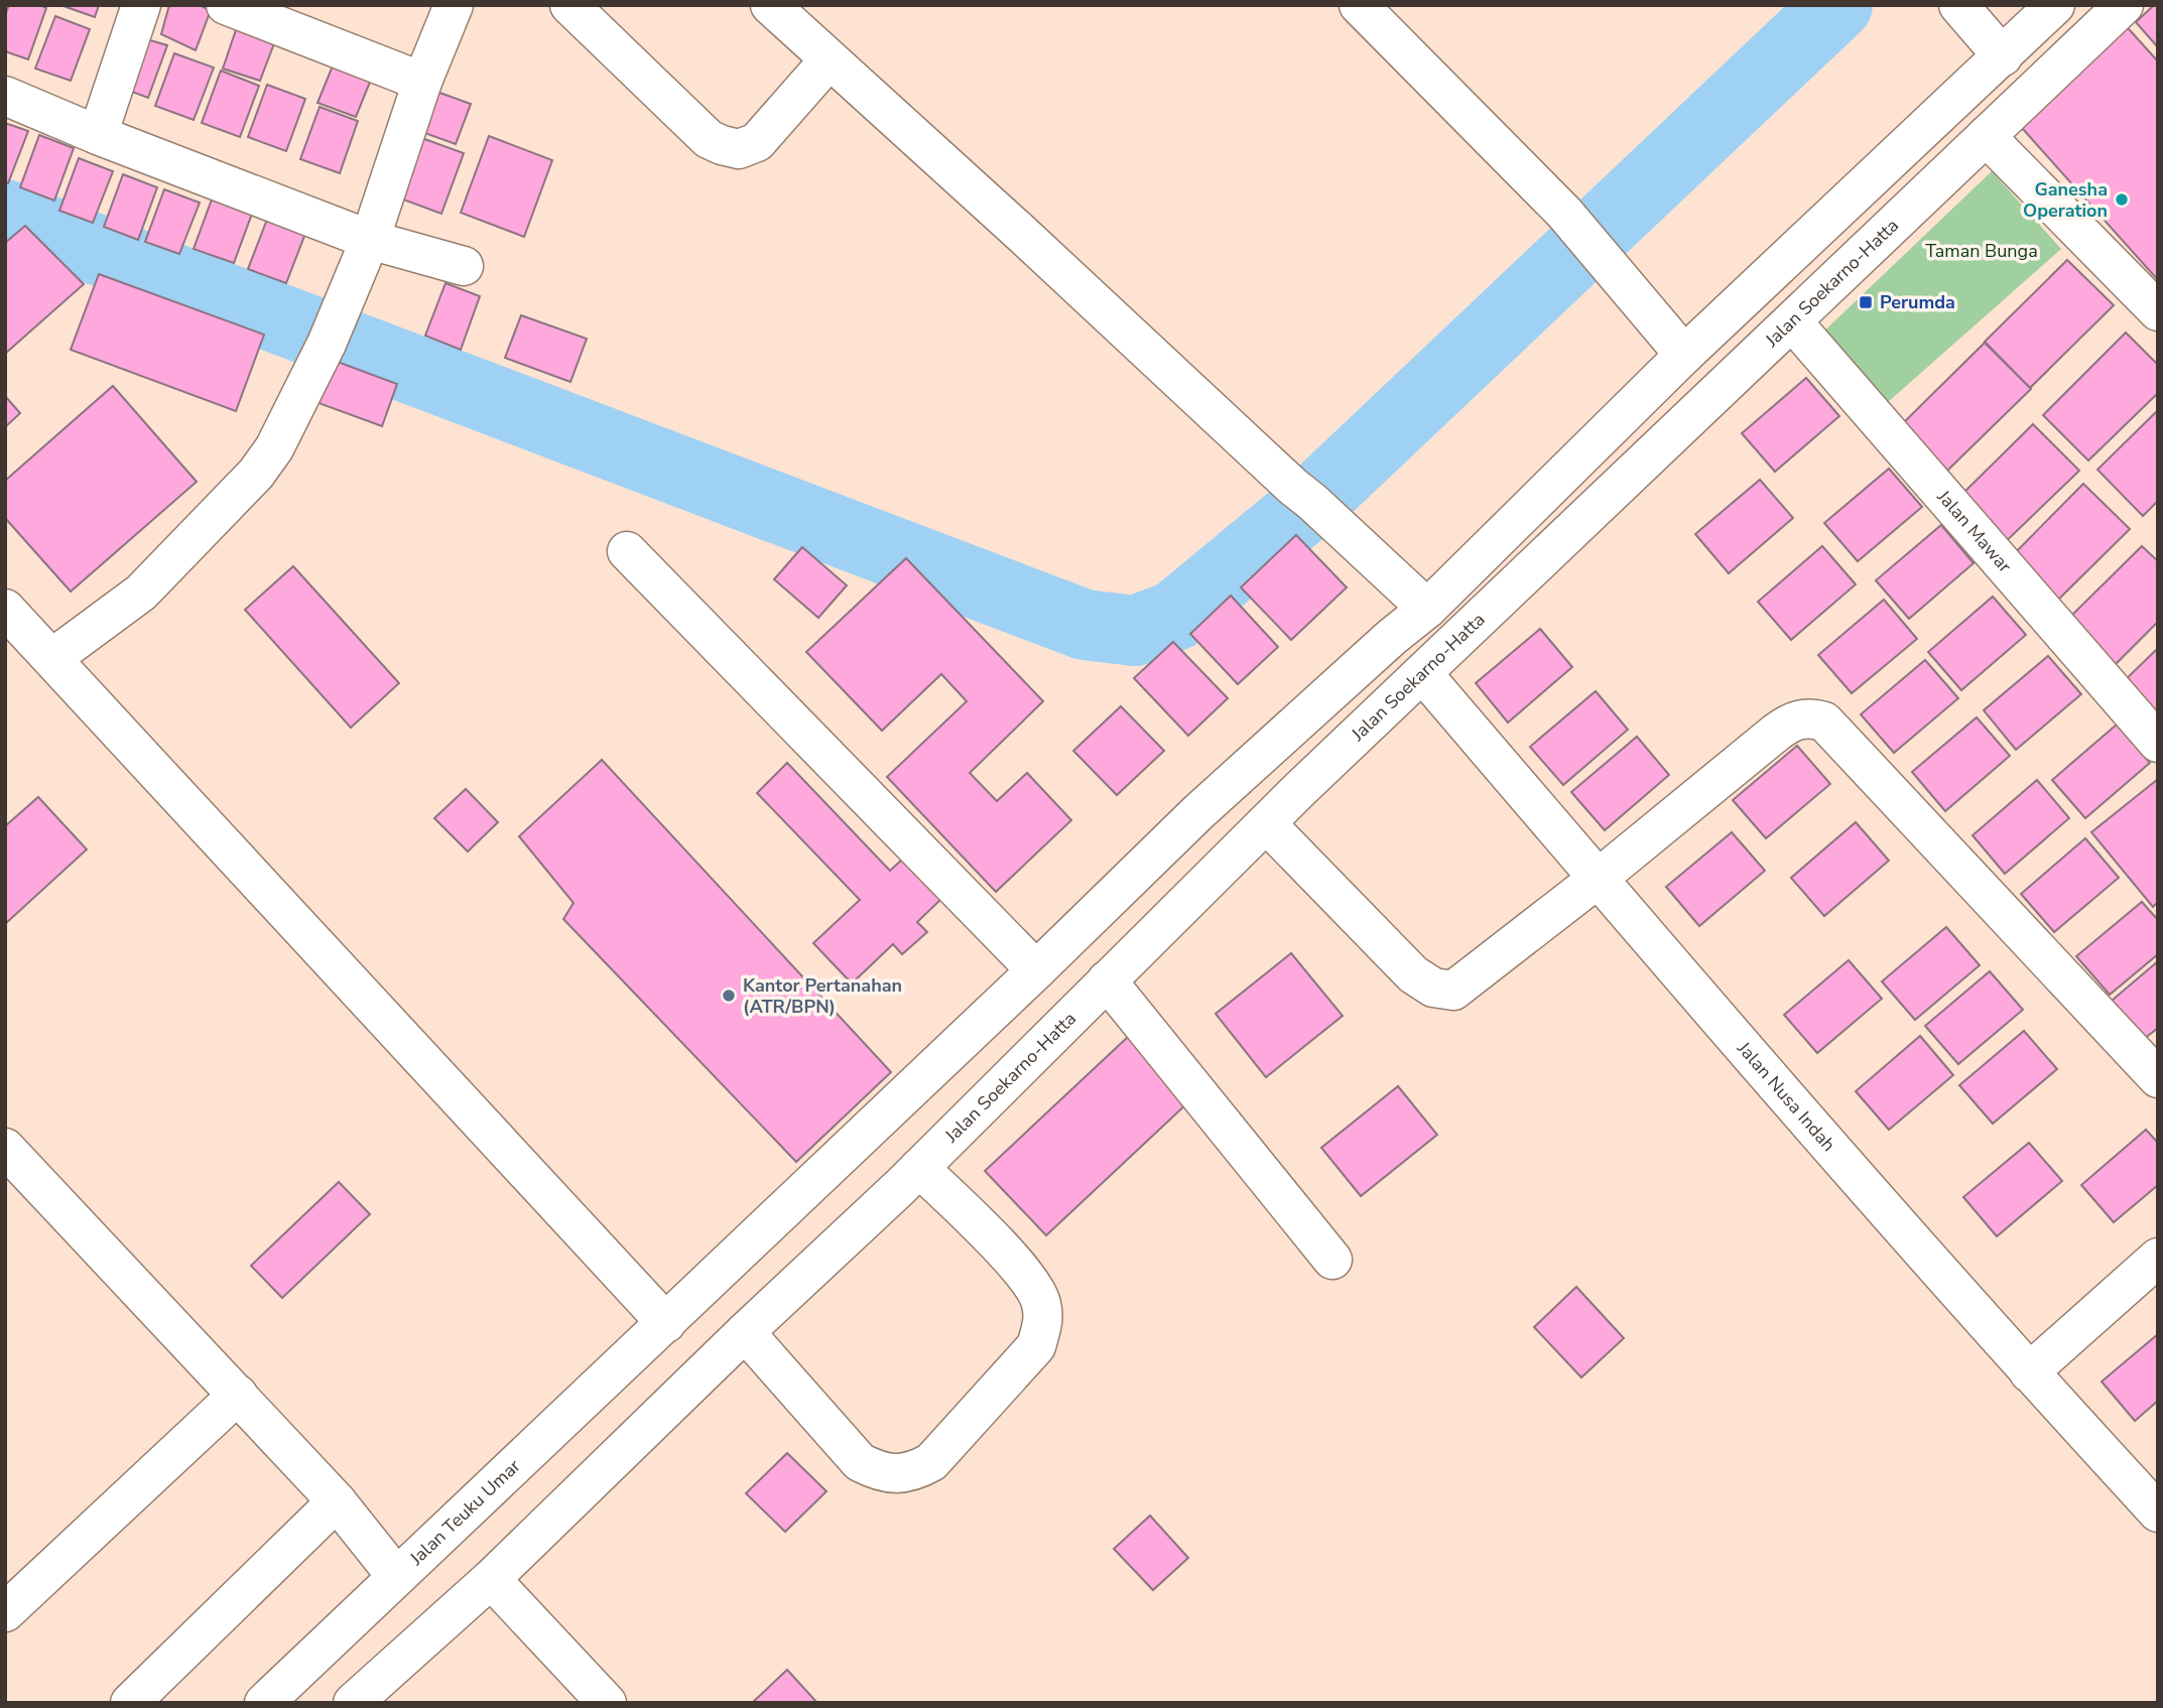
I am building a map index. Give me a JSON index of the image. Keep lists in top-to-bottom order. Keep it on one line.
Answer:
{"streets":{"street":["Jalan Soekarno-Hatta","Jalan Mawar","Jalan Nusa Indah","Jalan Teuku Umar"]},"crossings":[["Jalan Soekarno-Hatta","Jalan Mawar"],["Jalan Soekarno-Hatta","Jalan Nusa Indah"]],"parks":["Taman Bunga"],"places":{"other":["Ganesha Operation","Kantor Pertanahan (ATR/BPN)"],"transit":["Perumda"]}}
